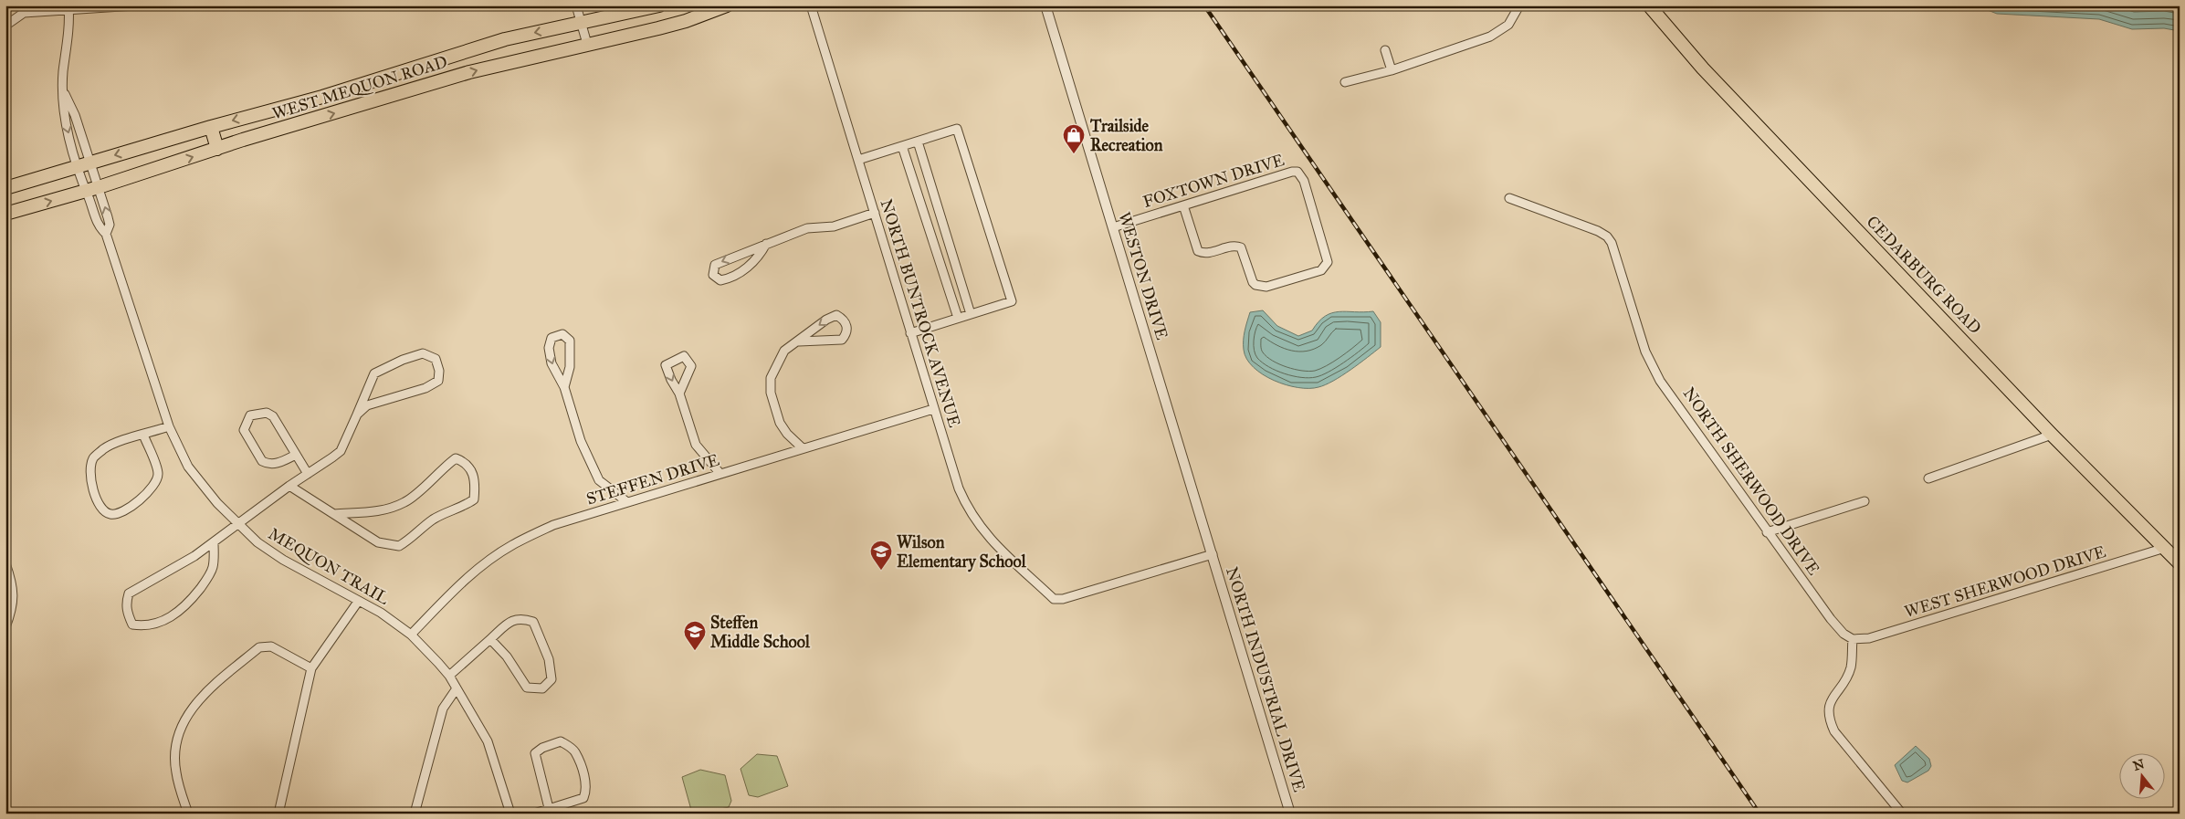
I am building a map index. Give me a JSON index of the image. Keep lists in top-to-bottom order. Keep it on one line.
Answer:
{"streets":{"main road":["WEST MEQUON ROAD","CEDARBURG ROAD"],"street":["FOXTOWN DRIVE","WESTON DRIVE","NORTH BUNTROCK AVENUE","STEFFEN DRIVE","NORTH SHERWOOD DRIVE","MEQUON TRAIL","WEST SHERWOOD DRIVE","NORTH INDUSTRIAL DRIVE"]},"crossings":[["WEST MEQUON ROAD","MEQUON TRAIL"],["FOXTOWN DRIVE","WESTON DRIVE"],["CEDARBURG ROAD","WEST SHERWOOD DRIVE"],["WESTON DRIVE","NORTH BUNTROCK AVENUE"],["WESTON DRIVE","NORTH INDUSTRIAL DRIVE"],["NORTH BUNTROCK AVENUE","STEFFEN DRIVE"],["NORTH BUNTROCK AVENUE","NORTH INDUSTRIAL DRIVE"],["STEFFEN DRIVE","MEQUON TRAIL"],["NORTH SHERWOOD DRIVE","WEST SHERWOOD DRIVE"]],"places":{"shop":["Trailside Recreation"],"school or university":["Wilson Elementary School","Steffen Middle School"]},"north":"top"}
